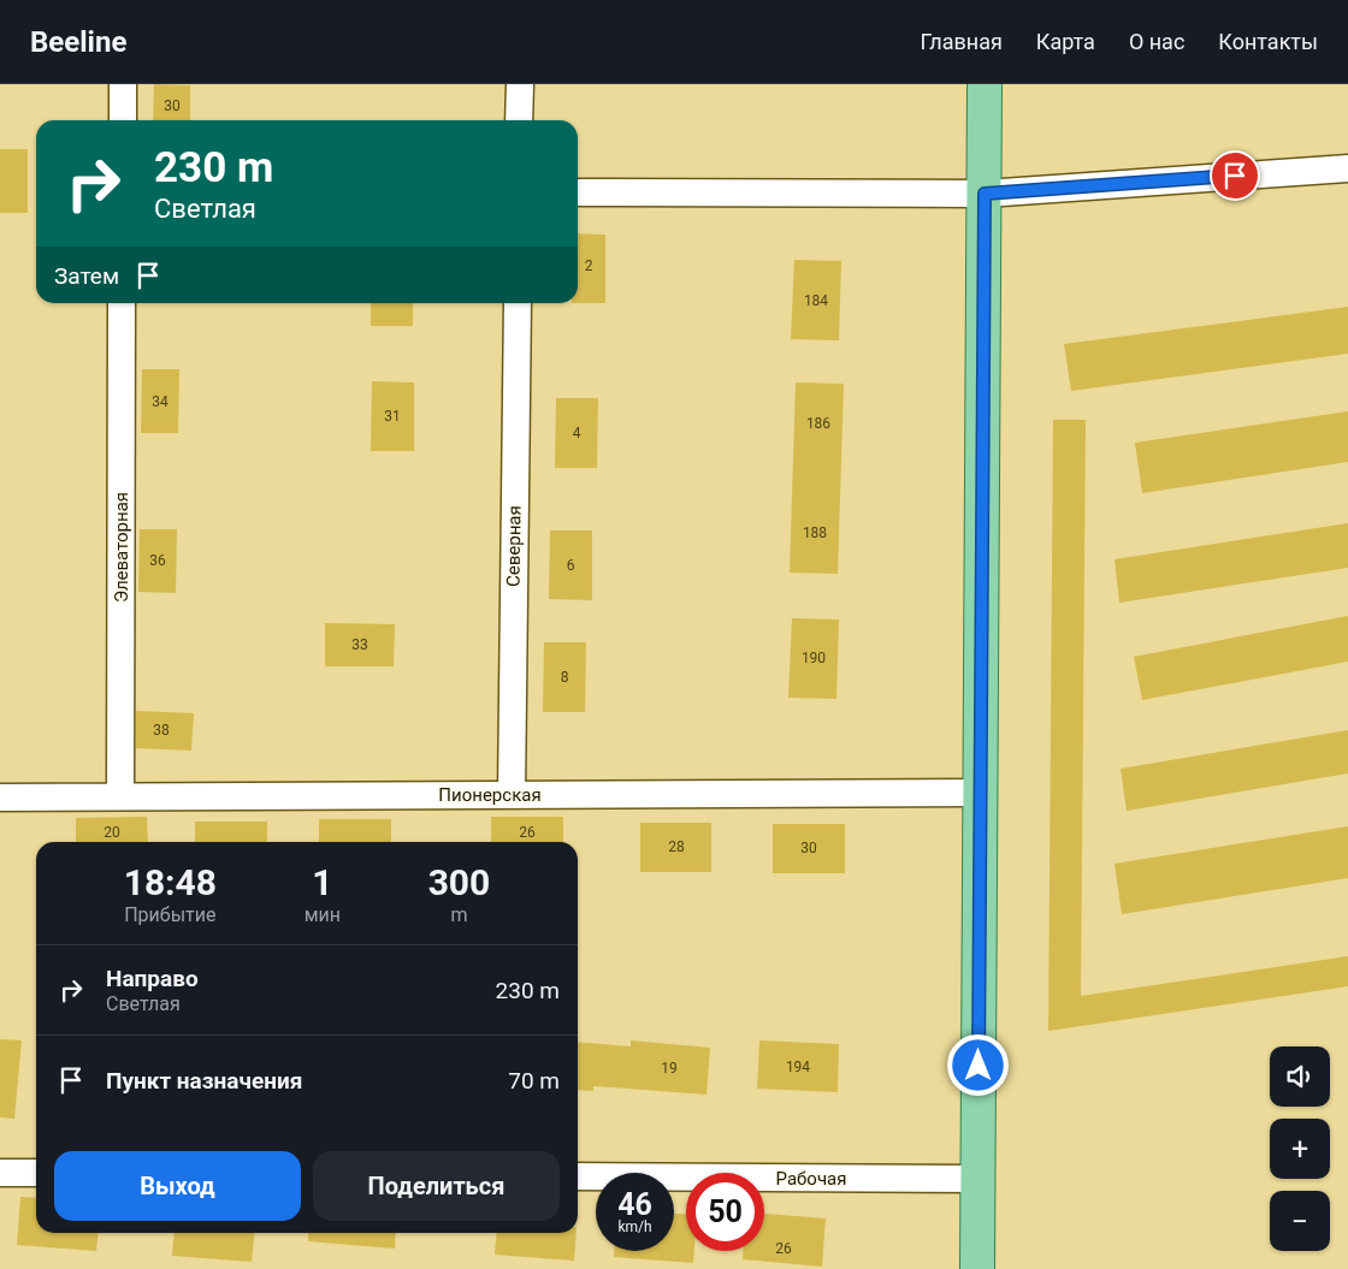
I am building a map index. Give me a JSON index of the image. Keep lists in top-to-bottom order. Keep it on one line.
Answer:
{"streets":{"street":["Северная","Элеваторная","Пионерская","Рабочая"]},"crossings":[["Северная","Пионерская"],["Элеваторная","Пионерская"]],"house_numbers":["30","2","184","34","31","186","4","188","36","6","33","190","8","38","20","26","28","30","194","19","26"],"page":{"header":"Beeline","nav":["Главная","Карта","О нас","Контакты"],"turn":["230 m","Светлая"],"then":"Затем","eta":["18:48","Прибытие","1","мин","300","m"],"list":[{"name":"Направо","note":"Светлая","value":"230 m"},{"name":"Пункт назначения","value":"70 m"}],"map_buttons":["+","−"],"buttons":["Выход","Поделиться"],"speed":"46 km/h","limit":"50"}}
